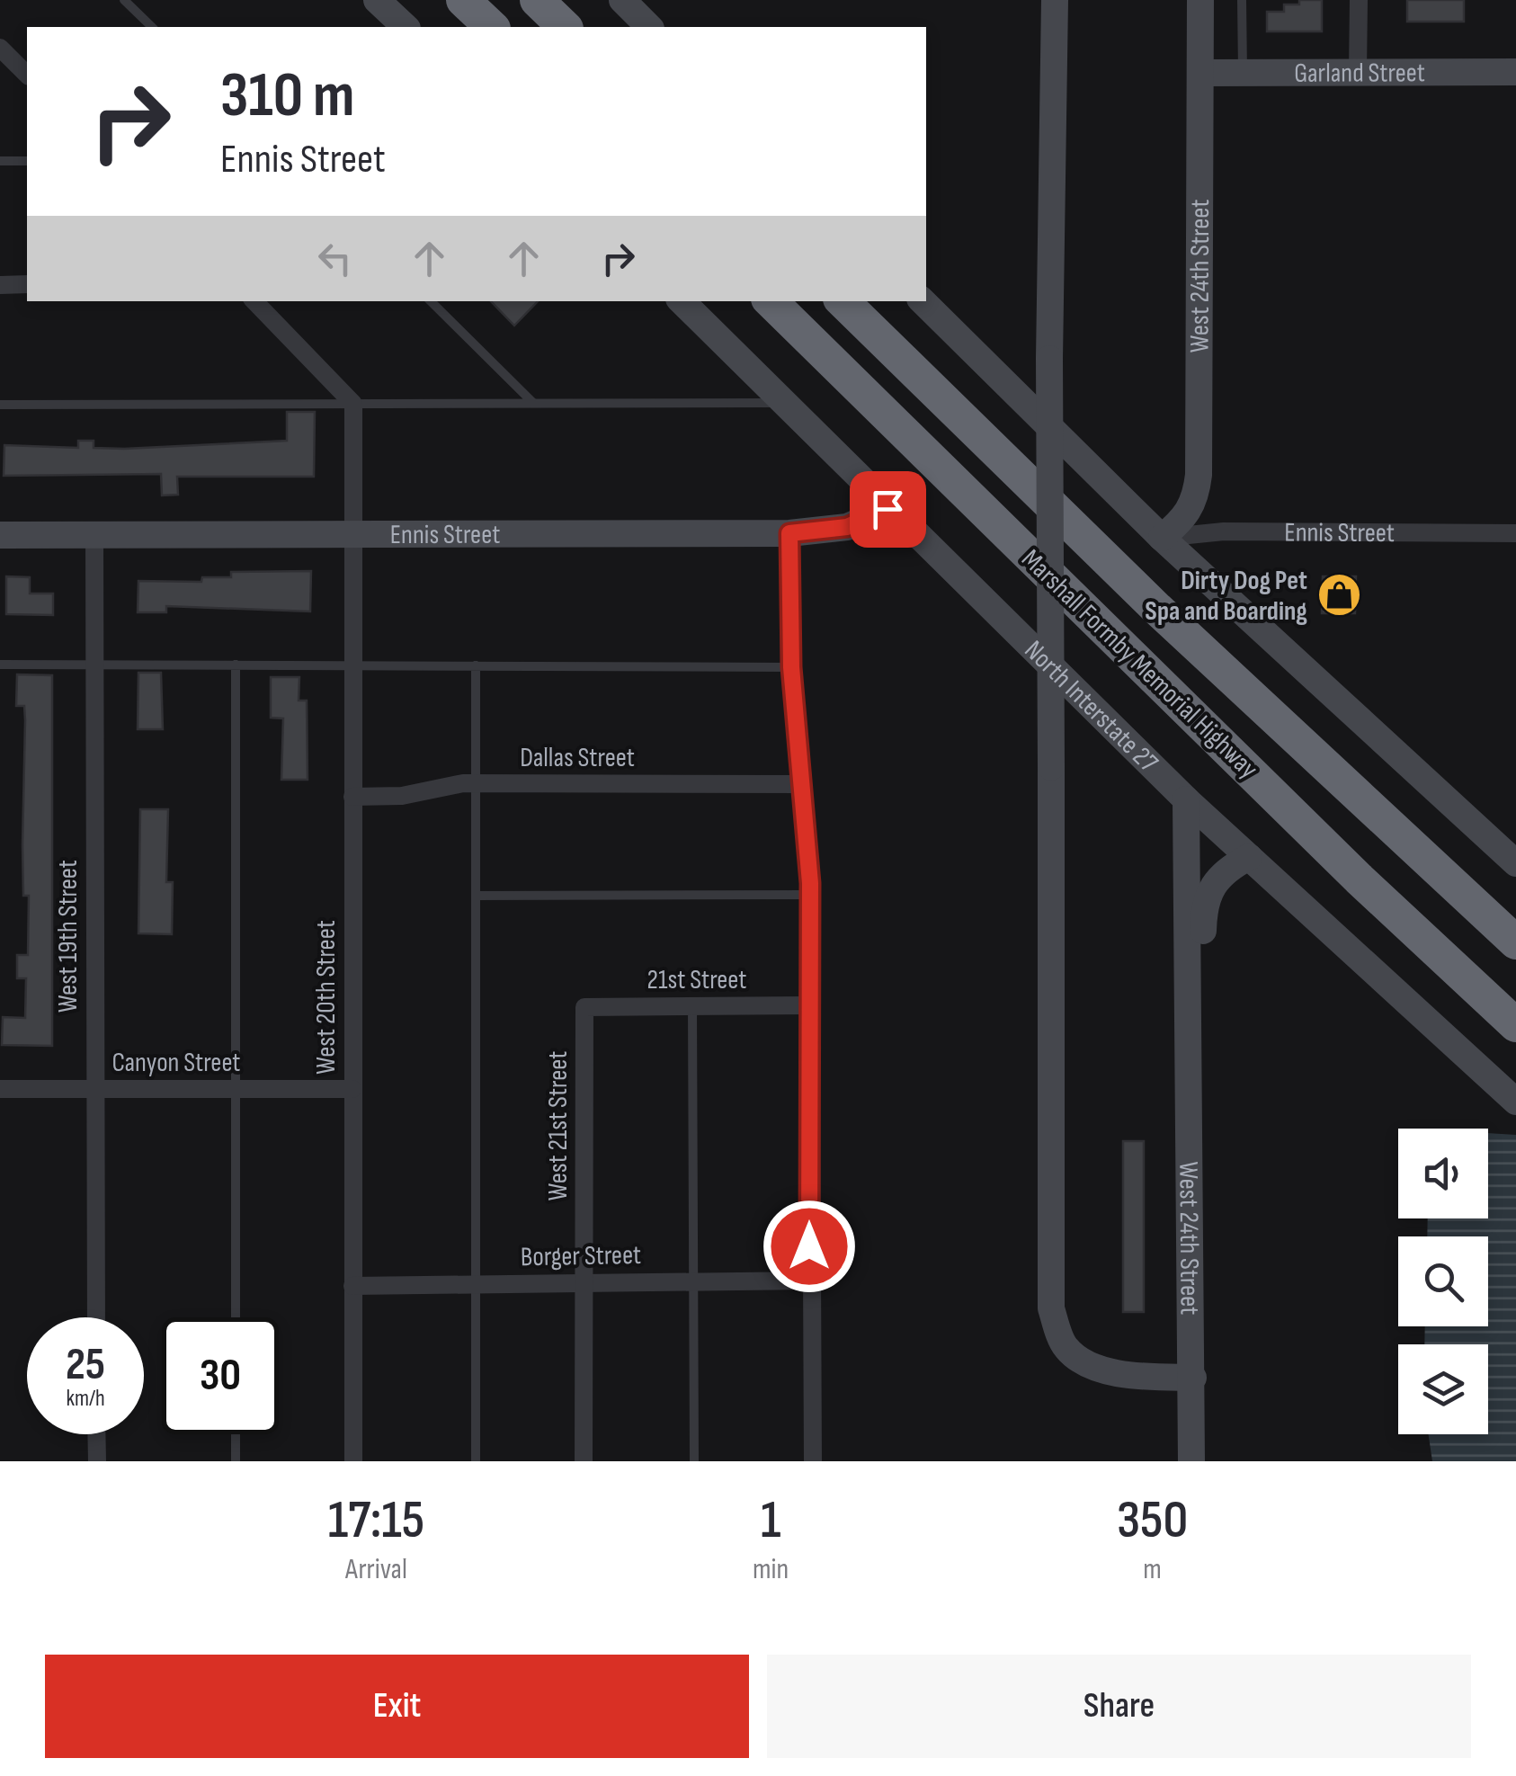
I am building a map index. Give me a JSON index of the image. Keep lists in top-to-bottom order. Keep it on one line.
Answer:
{"streets":{"highway":["Marshall Formby Memorial Highway"],"main road":["Garland Street","West 24th Street","Ennis Street","North Interstate 27"],"street":["Dallas Street","West 19th Street","21st Street","West 20th Street","Canyon Street","West 21st Street","Borger Street"]},"crossings":[["Garland Street","West 24th Street"],["West 24th Street","Ennis Street"],["West 24th Street","North Interstate 27"],["Ennis Street","North Interstate 27"],["Ennis Street","West 19th Street"],["Ennis Street","West 20th Street"],["Dallas Street","West 20th Street"],["West 19th Street","Canyon Street"],["21st Street","West 21st Street"],["West 20th Street","Canyon Street"],["West 20th Street","Borger Street"],["West 21st Street","Borger Street"]],"places":{"shop":["Dirty Dog Pet Spa and Boarding"]},"page":{"turn":["310 m","Ennis Street"],"speed":"25 km/h","limit":"30","eta":["17:15","Arrival","1","min","350","m"],"buttons":["Exit","Share"]}}
